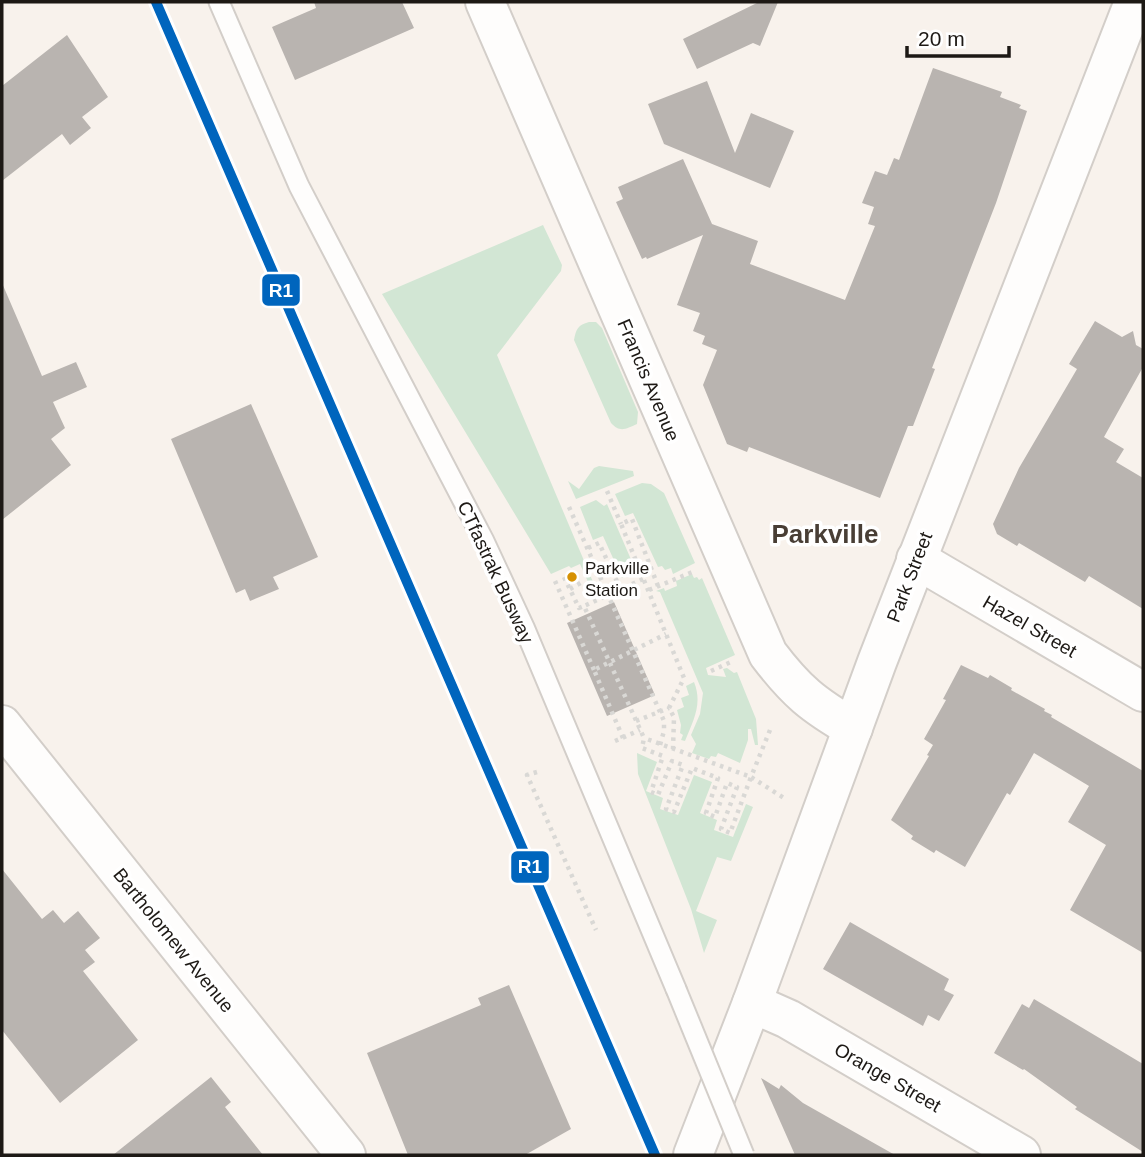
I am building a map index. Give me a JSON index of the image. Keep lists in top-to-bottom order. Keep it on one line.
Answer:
{"streets":{"street":["Francis Avenue","Park Street","Hazel Street","Bartholomew Avenue","Orange Street"],"lane":["CTfastrak Busway"]},"crossings":[["Francis Avenue","Park Street"],["Park Street","Hazel Street"],["Park Street","Orange Street"]],"districts":["Parkville"],"places":["Parkville Station"],"lines":["transit line R1"],"scale_bar":"20 m"}
